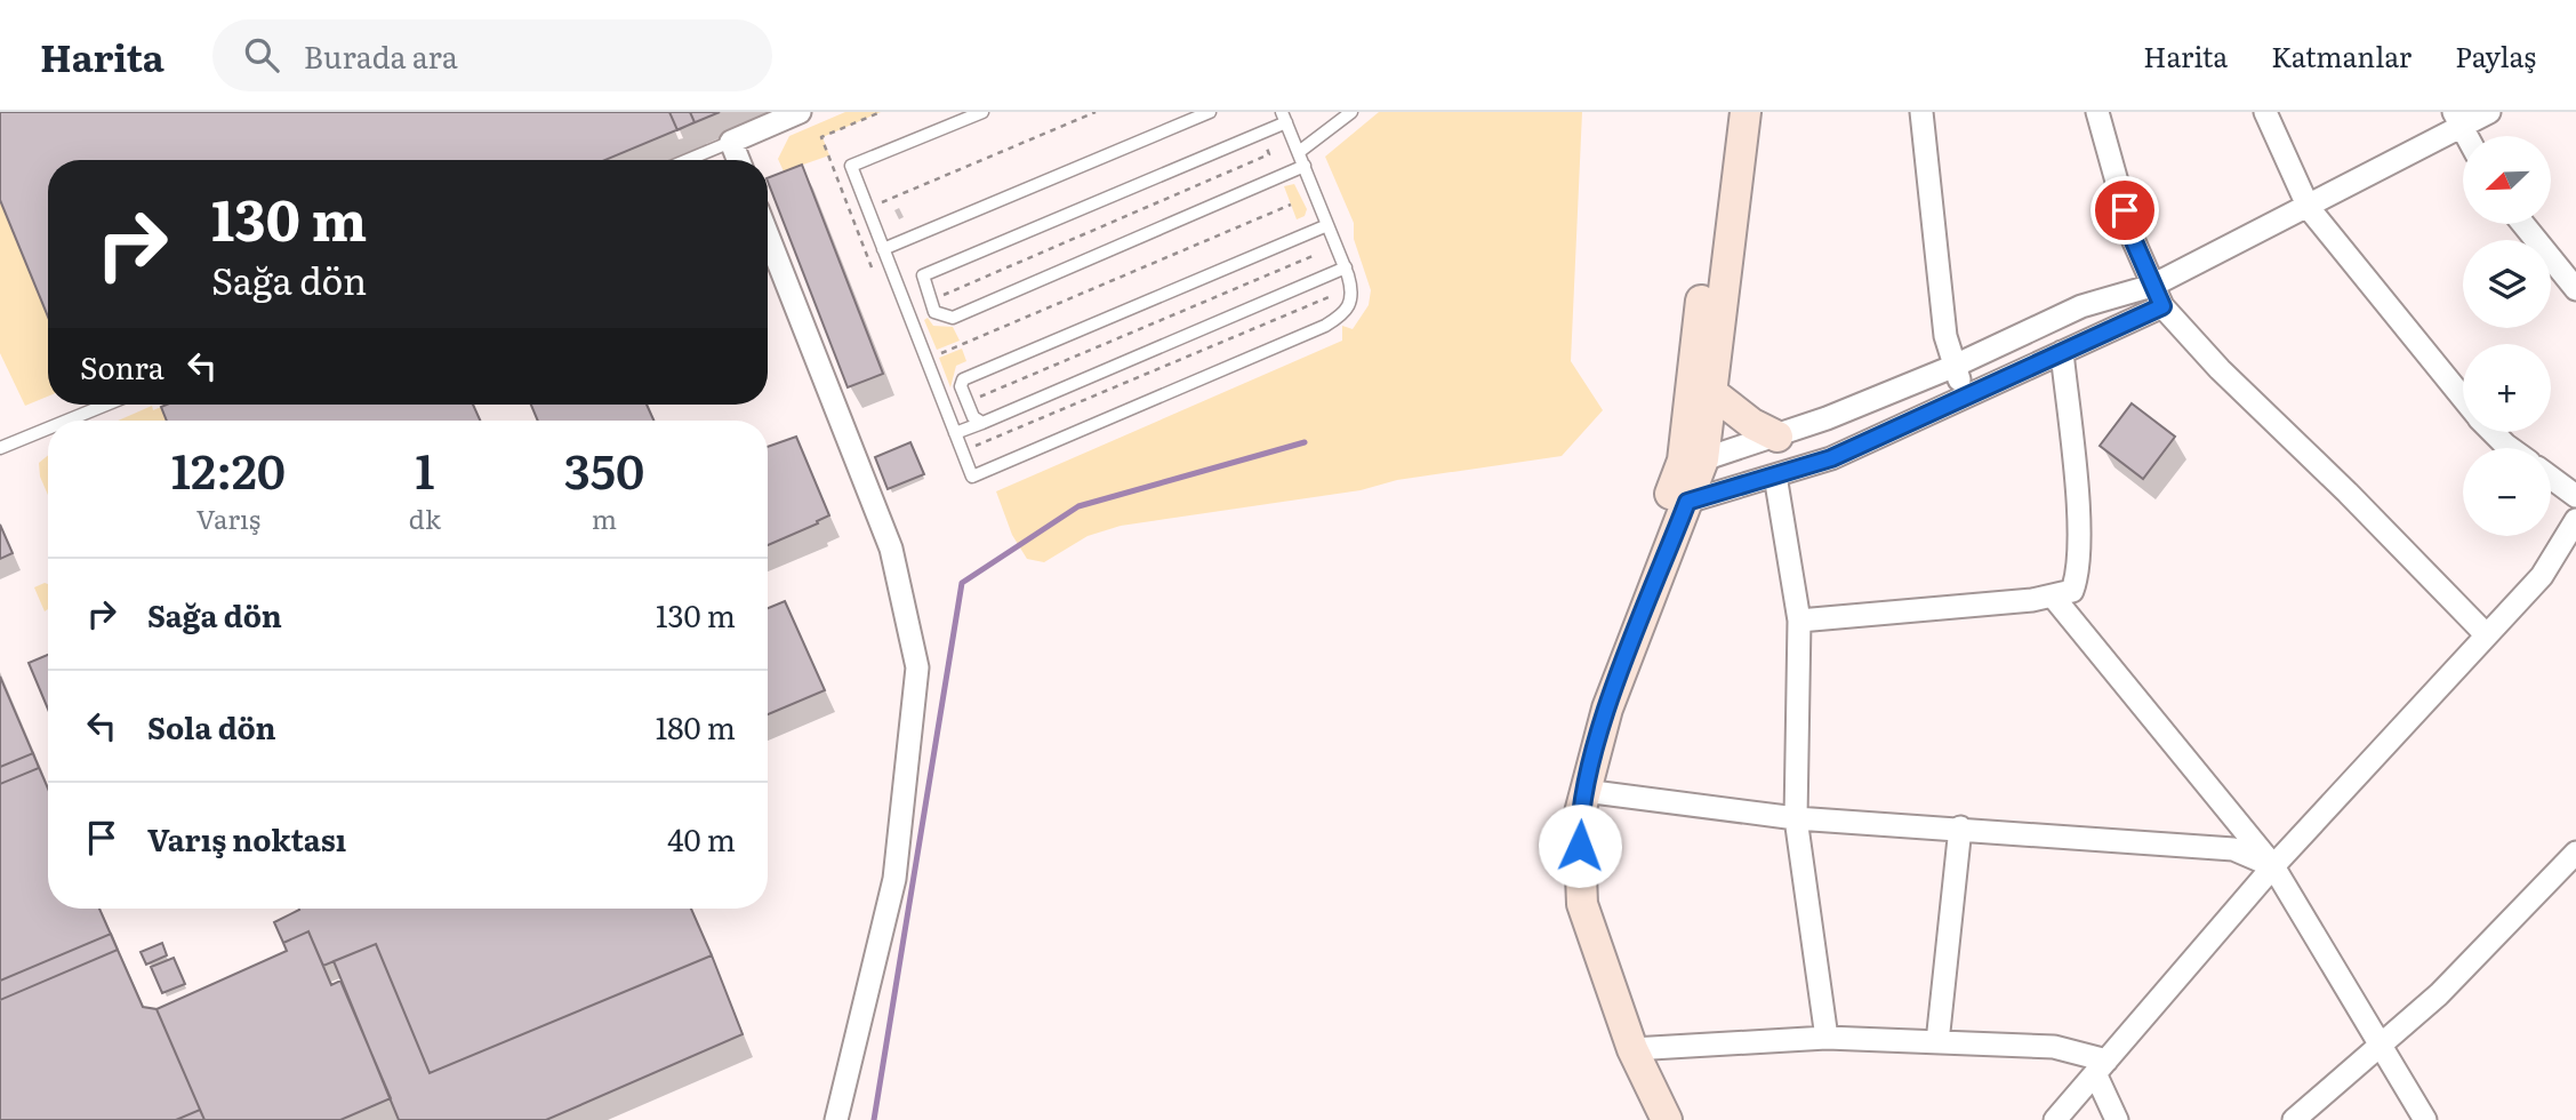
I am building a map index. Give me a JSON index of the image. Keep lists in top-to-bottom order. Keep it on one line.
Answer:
{"north":"bottom left","page":{"header":"Harita","search":"Burada ara","nav":["Harita","Katmanlar","Paylaş"],"map_buttons":["+","−"],"turn":["130 m","Sağa dön"],"then":"Sonra","eta":["12:20","Varış","1","dk","350","m"],"list":[{"name":"Sağa dön","value":"130 m"},{"name":"Sola dön","value":"180 m"},{"name":"Varış noktası","value":"40 m"}]}}
